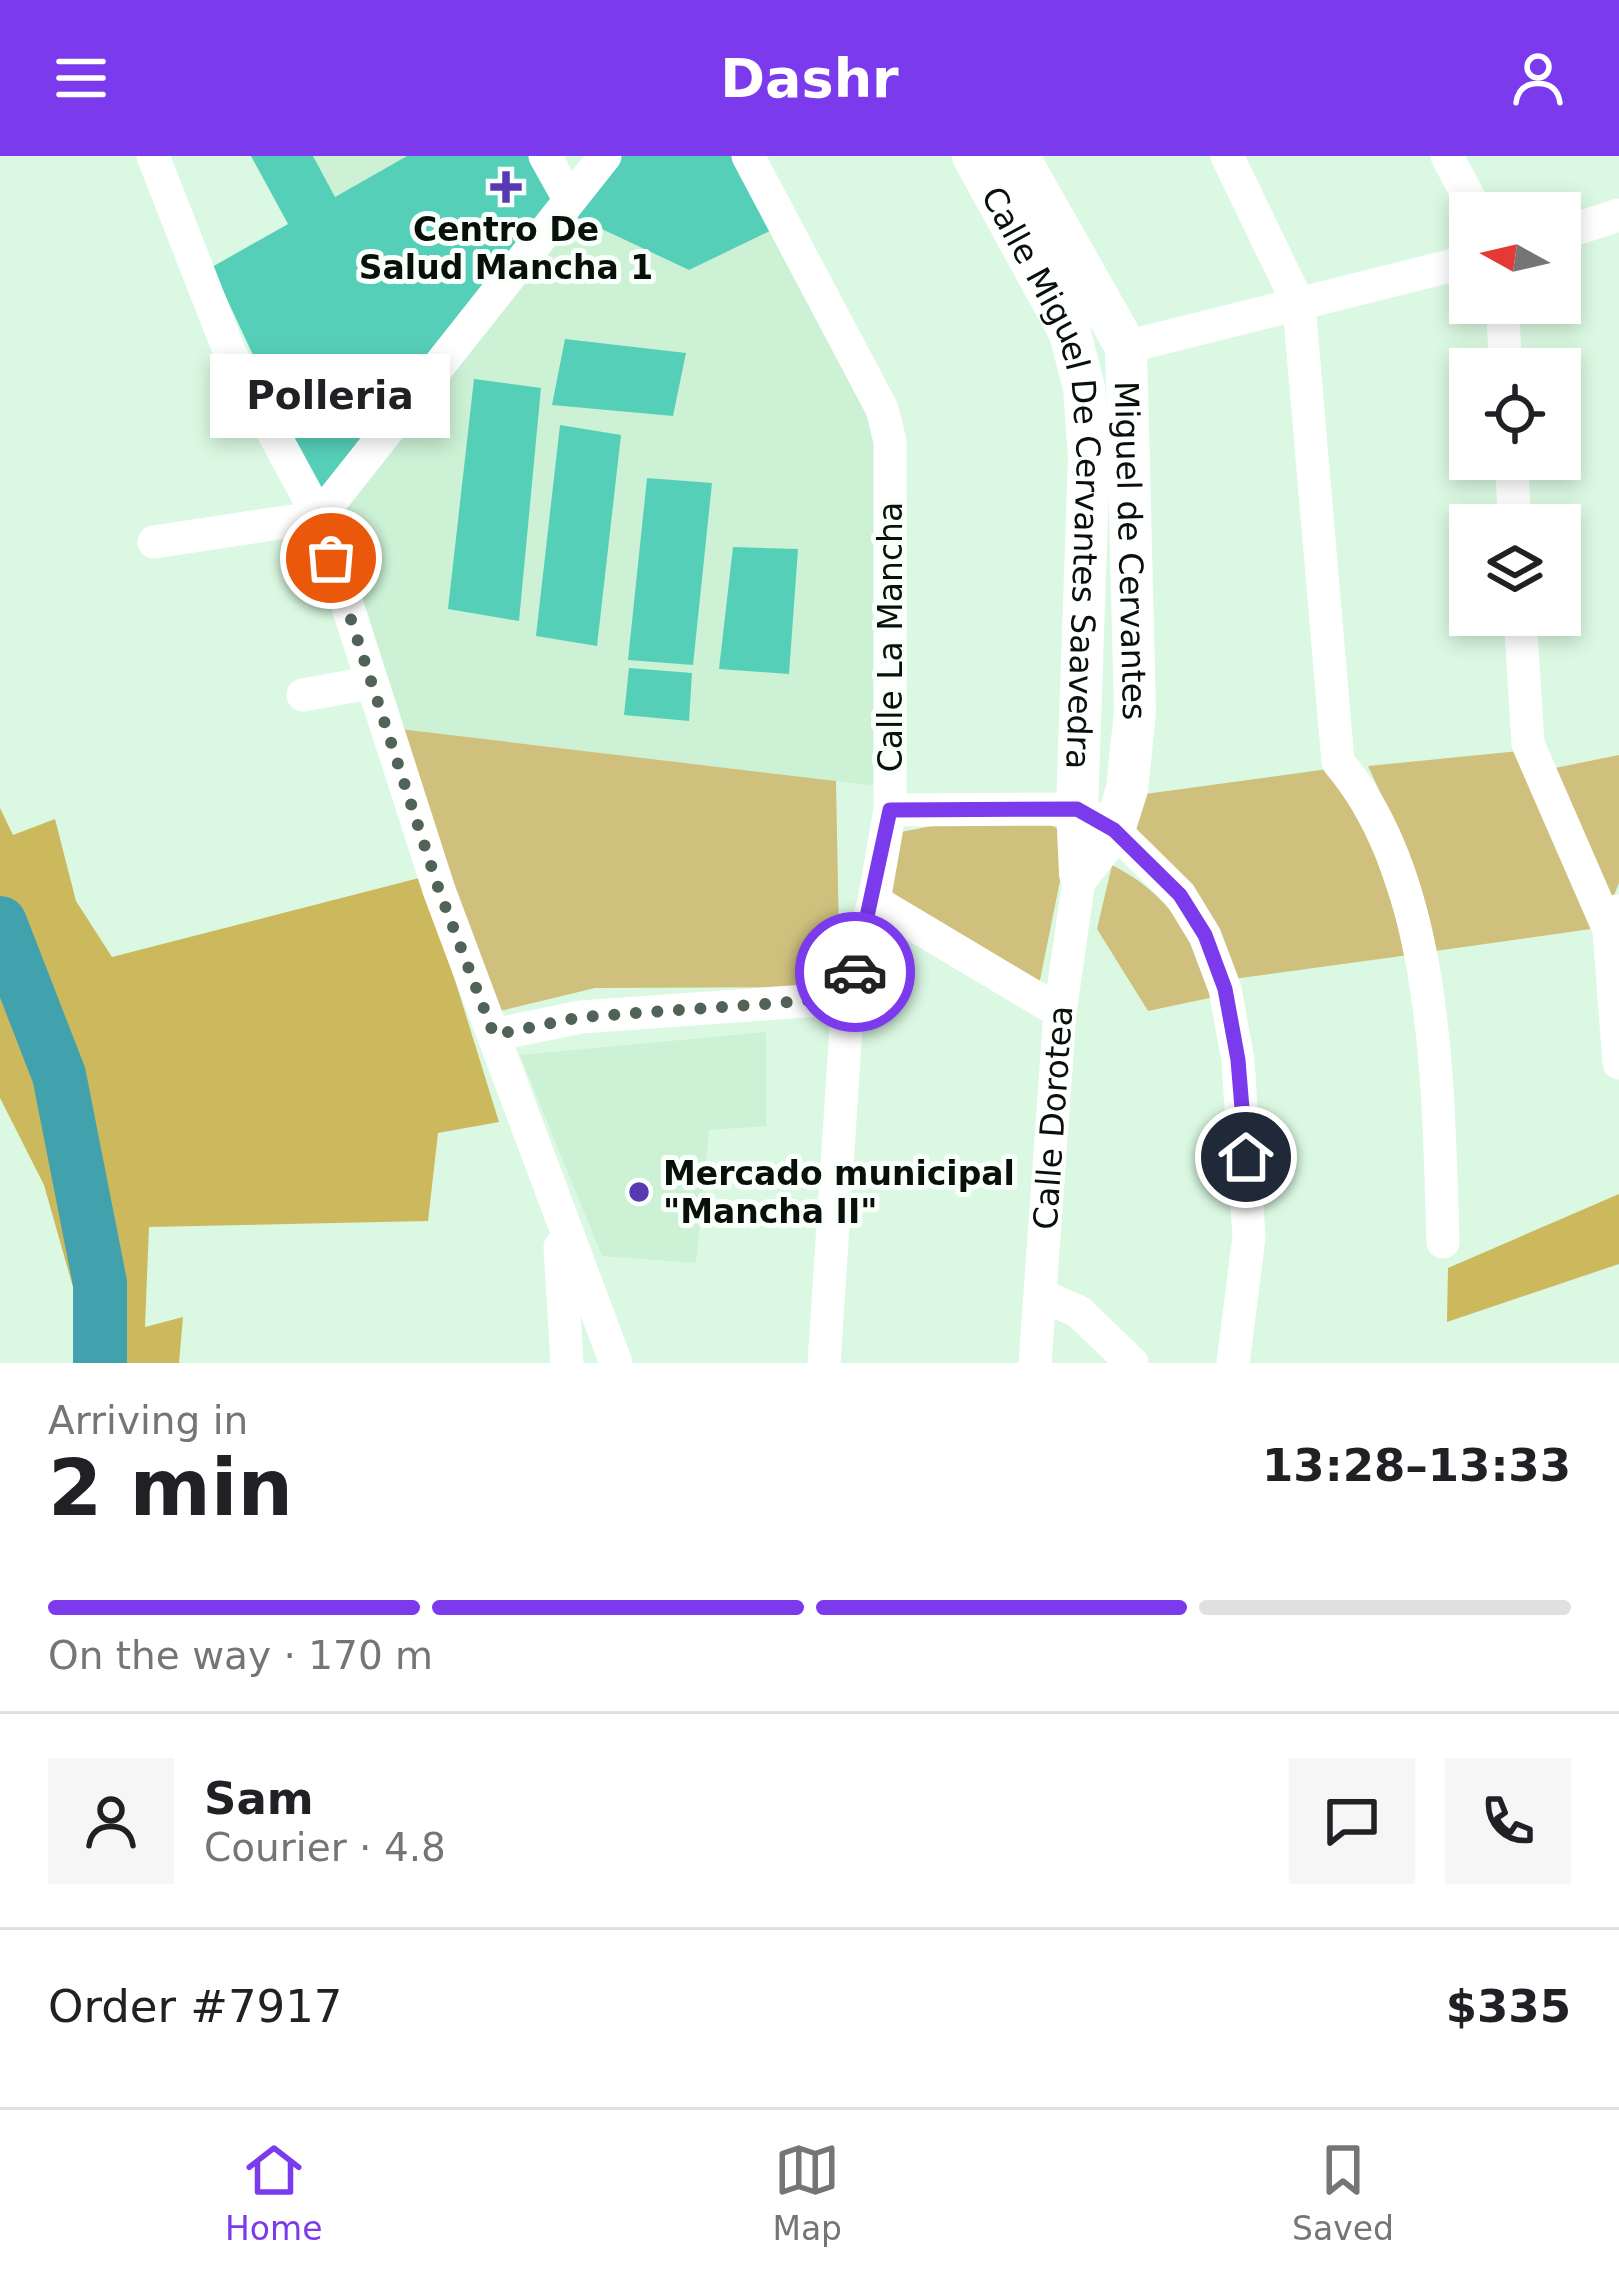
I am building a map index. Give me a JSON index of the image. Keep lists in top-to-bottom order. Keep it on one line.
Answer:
{"streets":{"main road":["Calle Miguel De Cervantes Saavedra","Miguel de Cervantes","Calle Dorotea"],"street":["Calle La Mancha"]},"crossings":[["Calle Miguel De Cervantes Saavedra","Calle Dorotea"],["Miguel de Cervantes","Calle Dorotea"]],"places":{"health":["Centro De Salud Mancha 1"],"other":["Polleria","Mercado municipal \"Mancha II\""]},"north":"left","page":{"header":"Dashr","bubble":"Polleria","heading":["2 min","Arriving in","13:28–13:33"],"panel":["Sam","Courier · 4.8","Order #7917","$335"],"bar":"On the way · 170 m","tabs":["Home","Map","Saved"]}}
